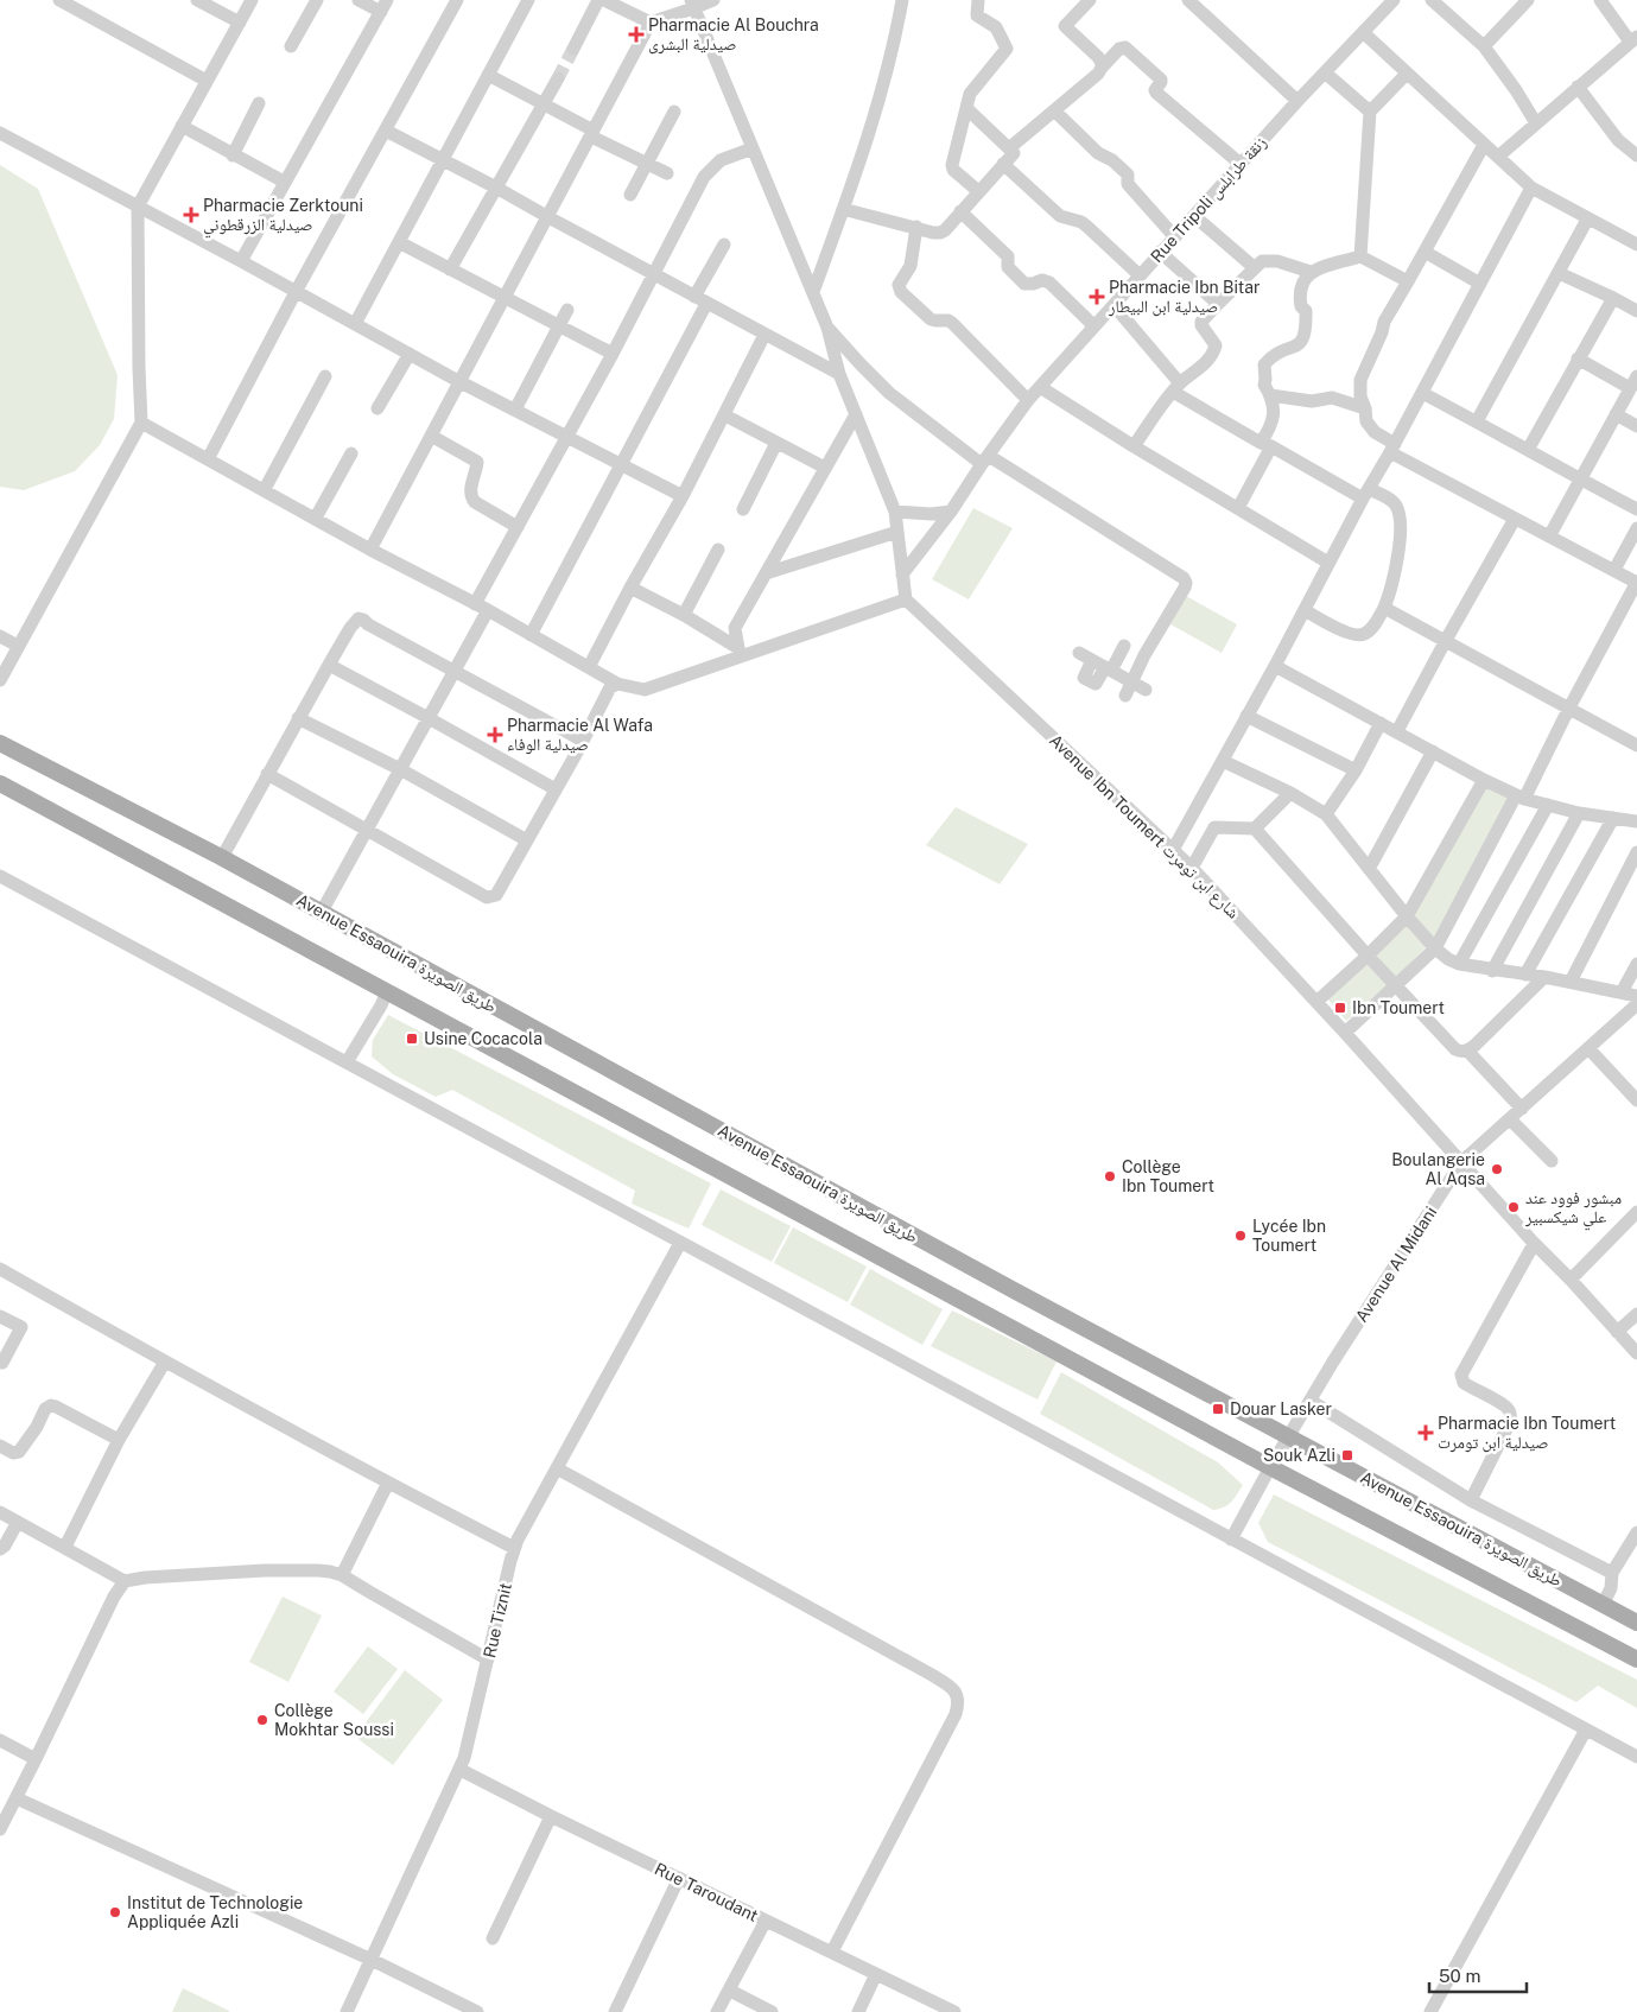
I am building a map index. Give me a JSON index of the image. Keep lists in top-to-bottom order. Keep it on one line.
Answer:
{"streets":{"main road":["Avenue Essaouira طريق الصويرة"],"street":["Rue Tripoli زنقة طرابلس","Avenue Ibn Toumert شارع ابن تومرت","Avenue Al Midani","Rue Tiznit","Rue Taroudant"]},"crossings":[["Avenue Ibn Toumert شارع ابن تومرت","Avenue Al Midani"],["Avenue Essaouira طريق الصويرة","Avenue Al Midani"],["Rue Tiznit","Rue Taroudant"]],"places":{"health":["Pharmacie Al Bouchra صيدلية البشرى","Pharmacie Zerktouni صيدلية الزرقطوني","Pharmacie Ibn Bitar صيدلية ابن البيطار","Pharmacie Al Wafa صيدلية الوفاء","Pharmacie Ibn Toumert صيدلية ابن تومرت"],"transit":["Ibn Toumert","Usine Cocacola","Douar Lasker","Souk Azli"],"other":["Boulangerie Al Aqsa","Collège Ibn Toumert","مبشور فوود عند علي شيكسبير","Lycée Ibn Toumert","Collège Mokhtar Soussi","Institut de Technologie Appliquée Azli"]},"scale_bar":"50 m"}
